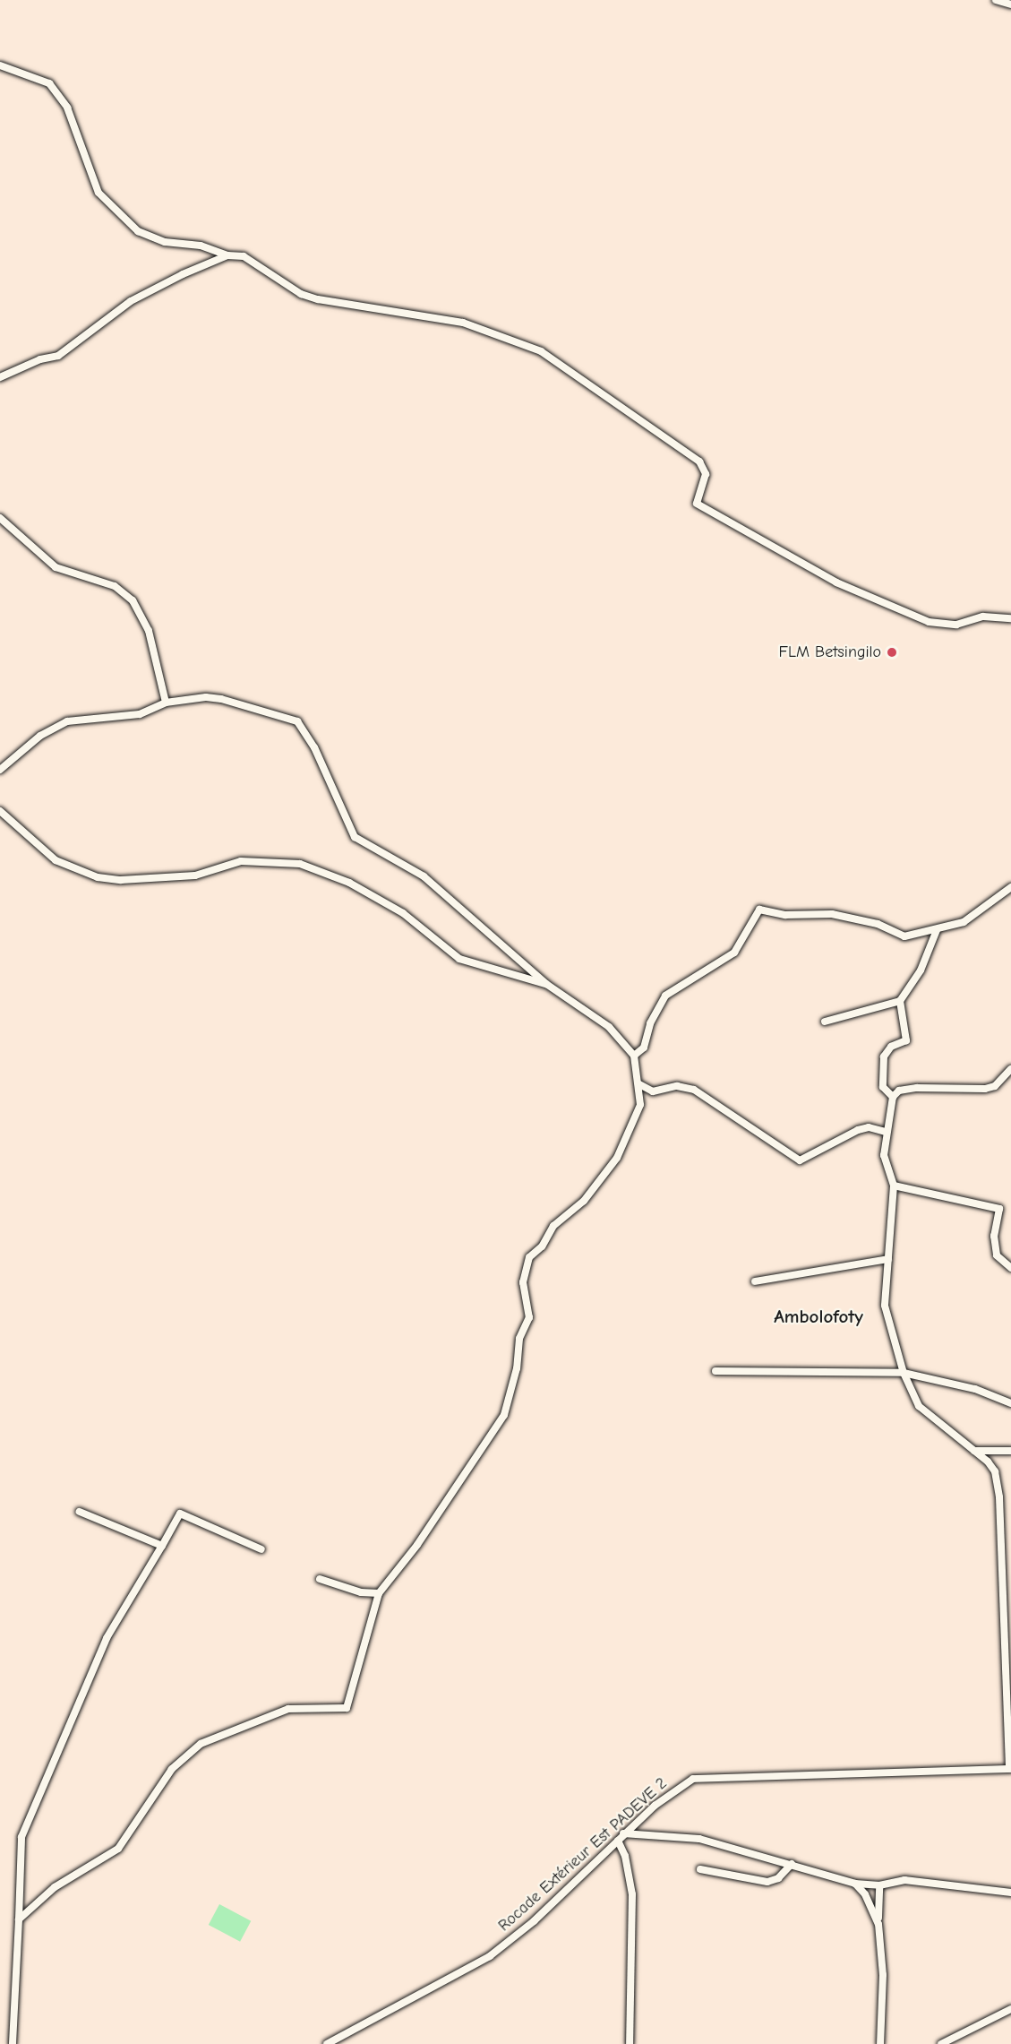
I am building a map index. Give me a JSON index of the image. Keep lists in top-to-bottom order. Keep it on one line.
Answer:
{"streets":{"street":["Rocade Extérieur Est PADEVE 2"]},"districts":["Ambolofoty"],"places":["FLM Betsingilo"]}
